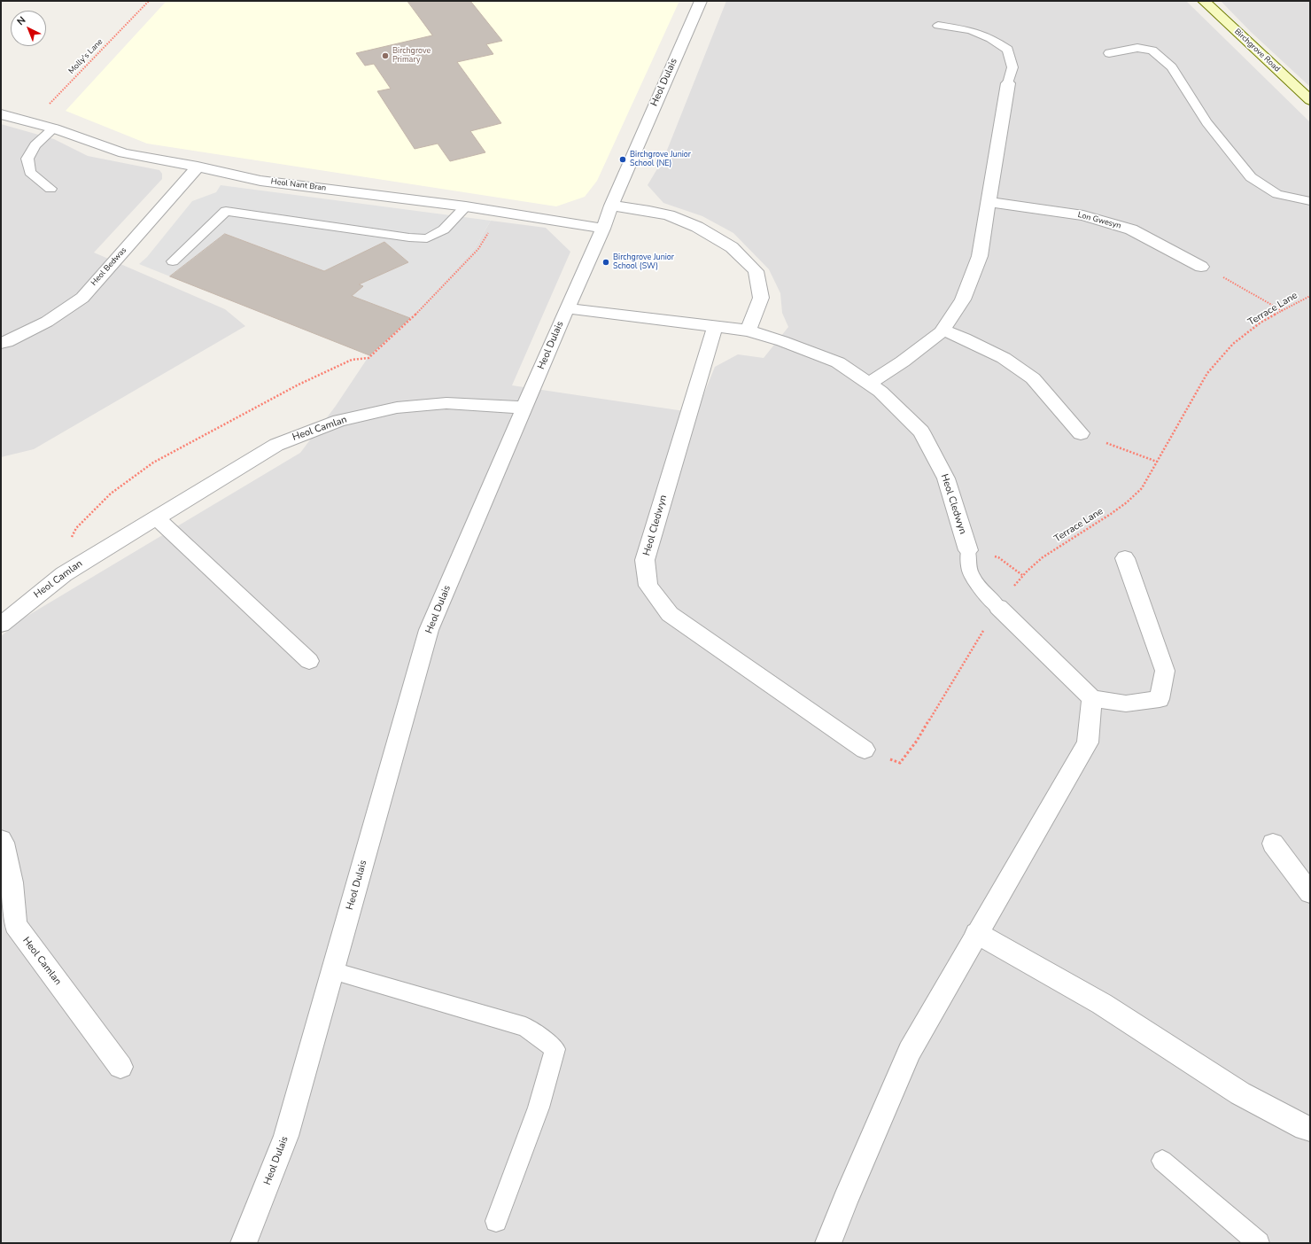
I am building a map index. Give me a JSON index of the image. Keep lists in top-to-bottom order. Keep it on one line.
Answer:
{"streets":{"main road":["Birchgrove Road"],"street":["Heol Dulais","Heol Nant Bran","Lon Gwesyn","Heol Bedwas","Heol Camlan","Heol Cledwyn"],"path":["Molly's Lane","Terrace Lane"]},"crossings":[["Molly's Lane","Heol Nant Bran"],["Heol Dulais","Heol Nant Bran"],["Heol Dulais","Heol Camlan"],["Heol Dulais","Heol Cledwyn"],["Heol Nant Bran","Heol Bedwas"],["Terrace Lane","Heol Cledwyn"]],"places":["Birchgrove Primary","Birchgrove Junior School (NE)","Birchgrove Junior School (SW)"],"north":"top left"}
